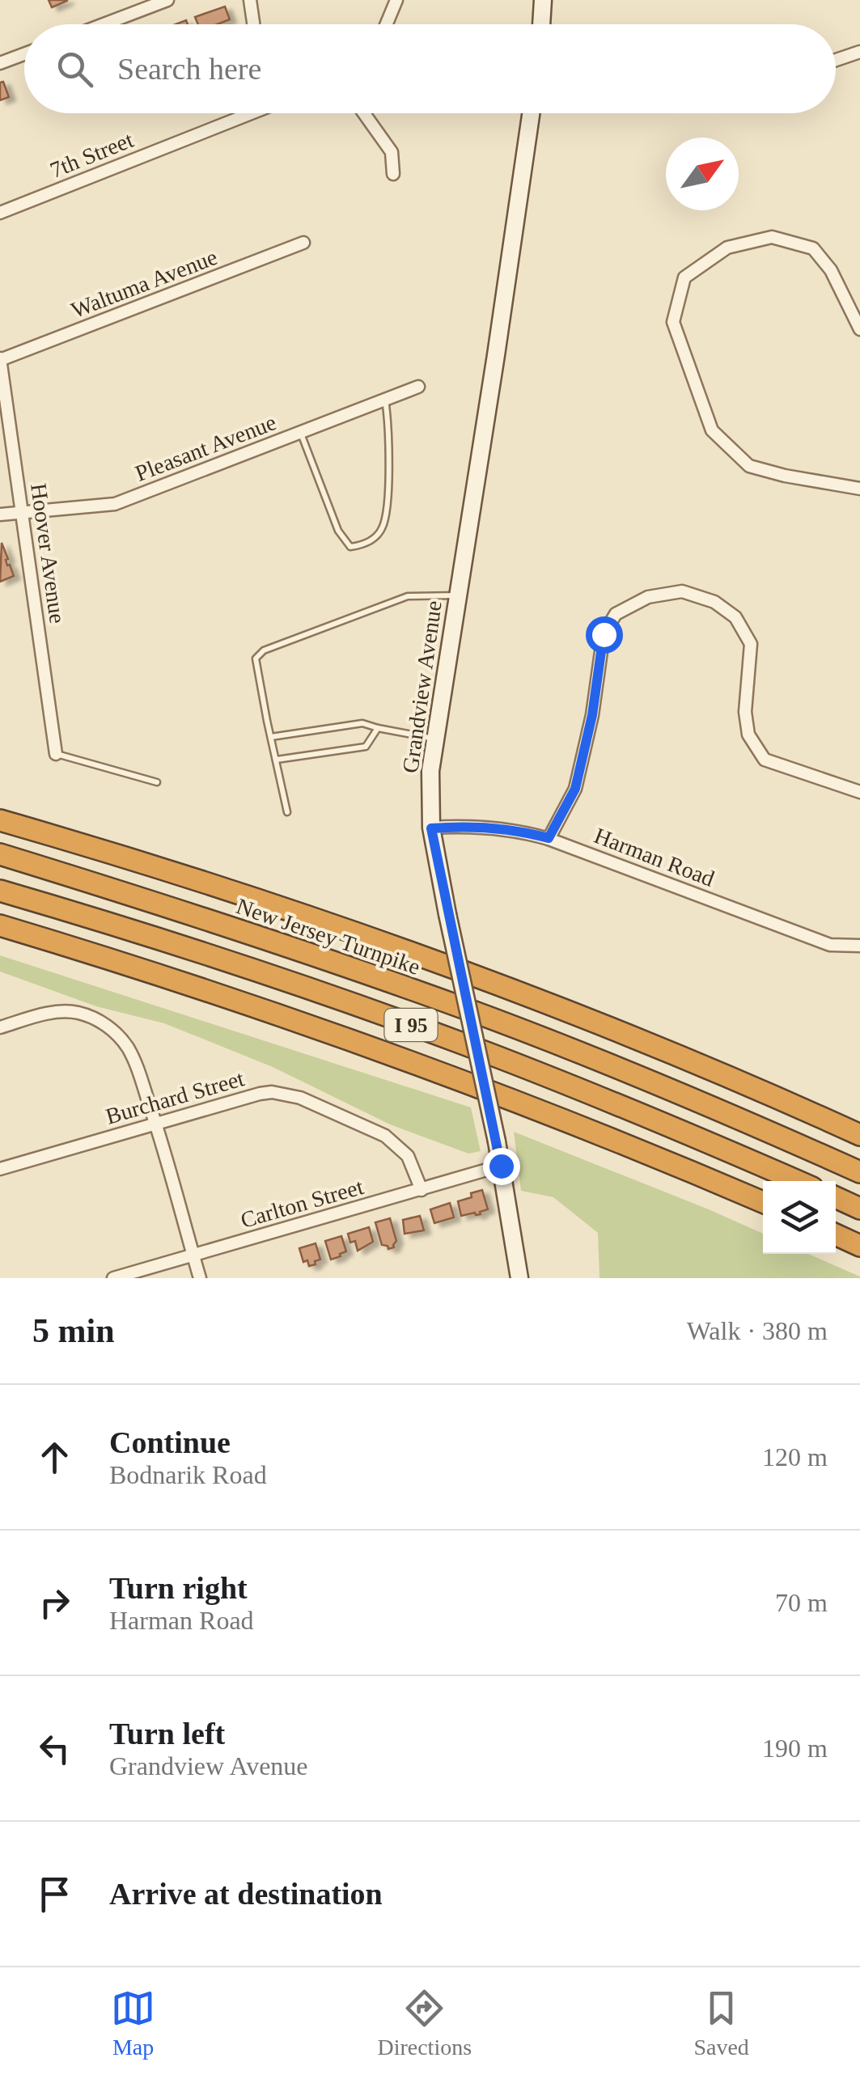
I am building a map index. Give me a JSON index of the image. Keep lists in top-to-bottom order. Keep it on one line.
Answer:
{"streets":{"highway":["New Jersey Turnpike","I 95"],"street":["7th Street","Waltuma Avenue","Pleasant Avenue","Hoover Avenue","Grandview Avenue","Harman Road","Burchard Street","Carlton Street"]},"crossings":[["Waltuma Avenue","Hoover Avenue"],["Pleasant Avenue","Hoover Avenue"],["Grandview Avenue","Harman Road"],["Grandview Avenue","Carlton Street"],["Burchard Street","Carlton Street"]],"north":"top right","page":{"search":"Search here","heading":["5 min","Walk · 380 m"],"list":[["Continue","Bodnarik Road","120 m"],["Turn right","Harman Road","70 m"],["Turn left","Grandview Avenue","190 m"],"Arrive at destination"],"nav":["Map","Directions","Saved"]}}
